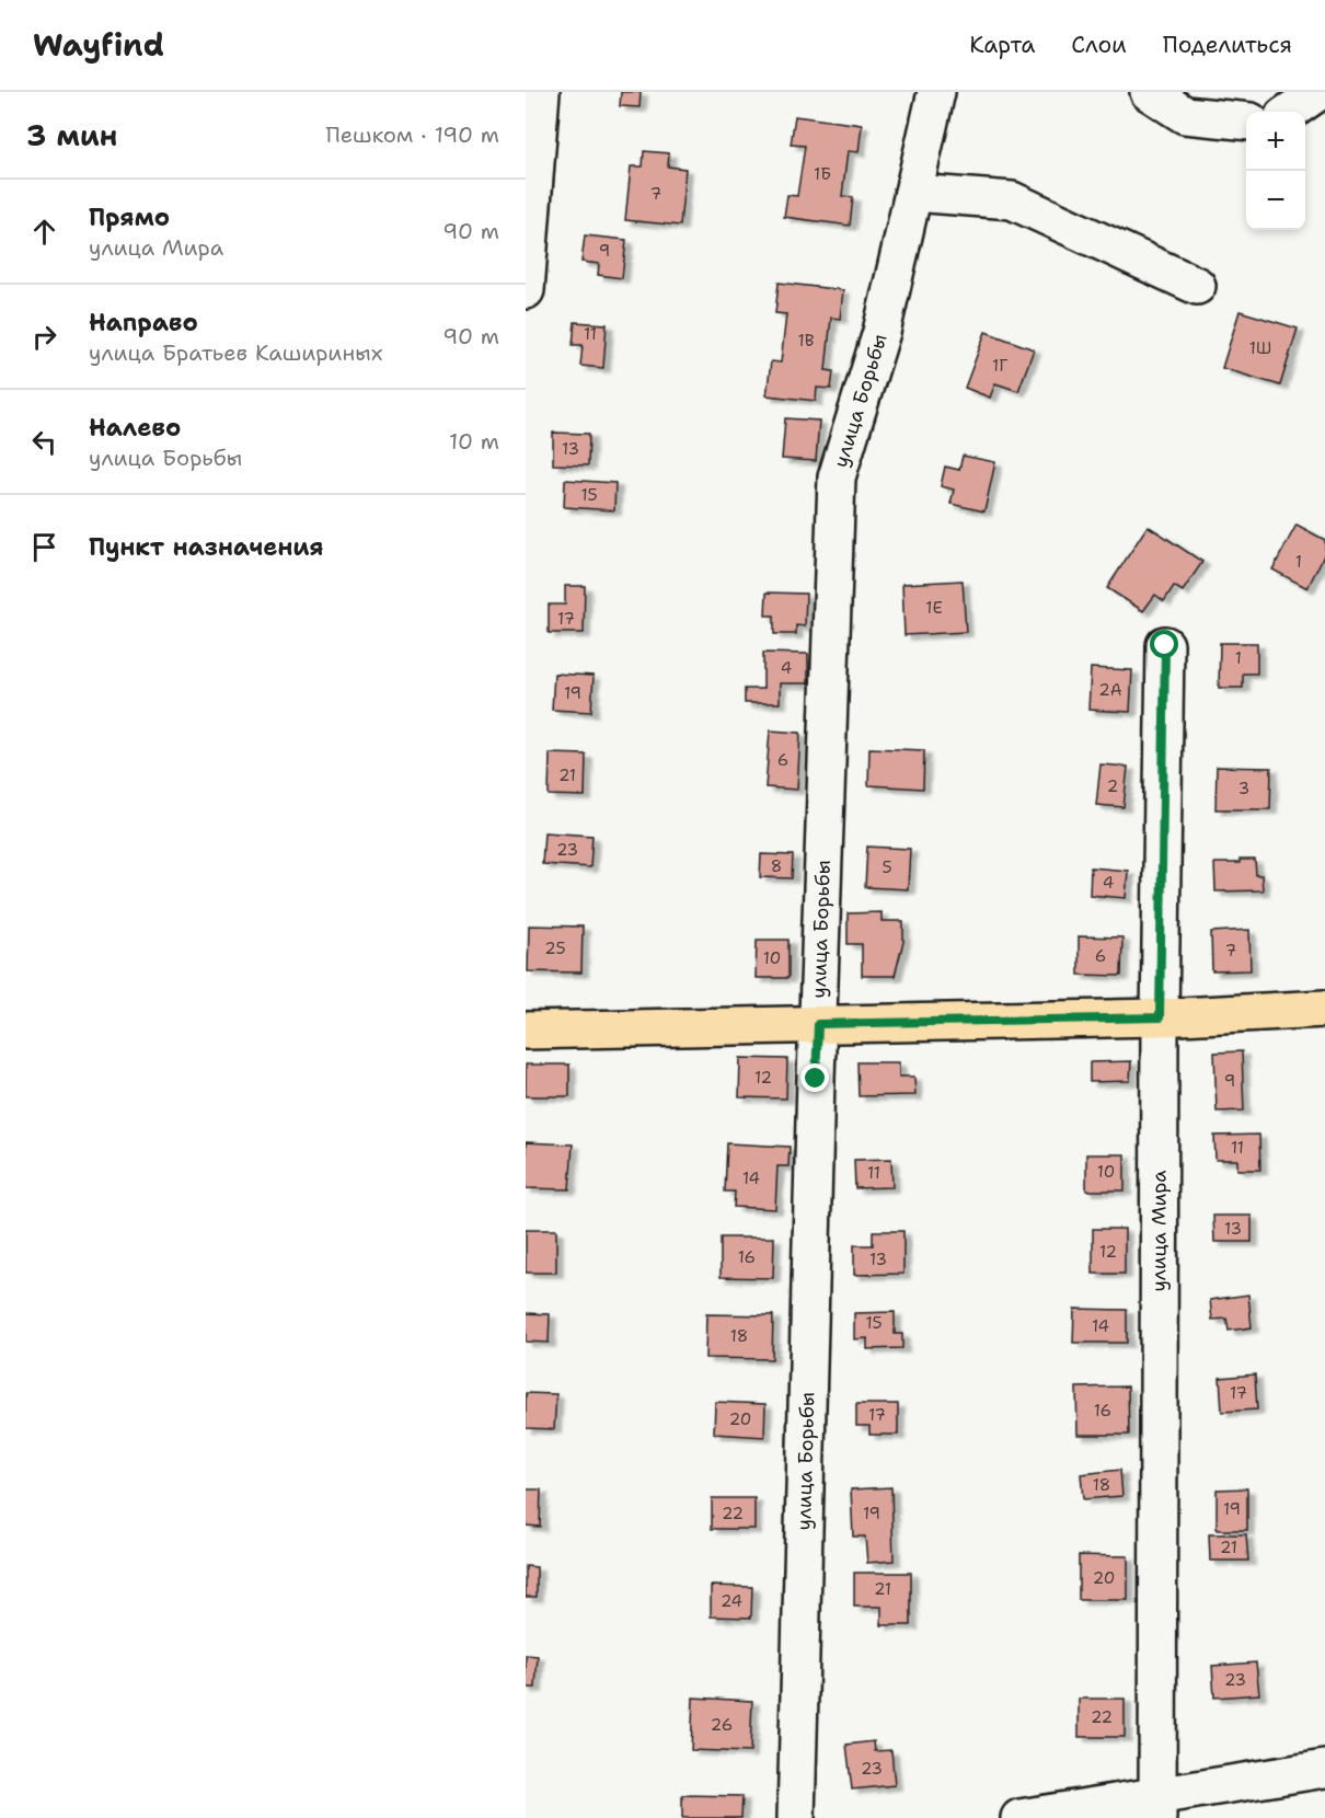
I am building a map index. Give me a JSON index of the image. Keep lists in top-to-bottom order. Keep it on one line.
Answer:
{"streets":{"street":["улица Борьбы","улица Мира"]},"house_numbers":["1Б","7","9","11","1В","1Ш","1Г","13","15","1","1Е","17","1","4","2А","19","6","21","2","3","23","8","5","4","25","7","6","10","12","9","11","10","11","14","13","12","16","13","15","14","18","17","16","17","20","18","19","22","19","21","20","21","24","23","22","26","23"],"page":{"header":"Wayfind","nav":["Карта","Слои","Поделиться"],"heading":["3 мин","Пешком · 190 m"],"map_buttons":["+","−"],"list":[["Прямо","улица Мира","90 m"],["Направо","улица Братьев Кашириных","90 m"],["Налево","улица Борьбы","10 m"],"Пункт назначения"]}}
